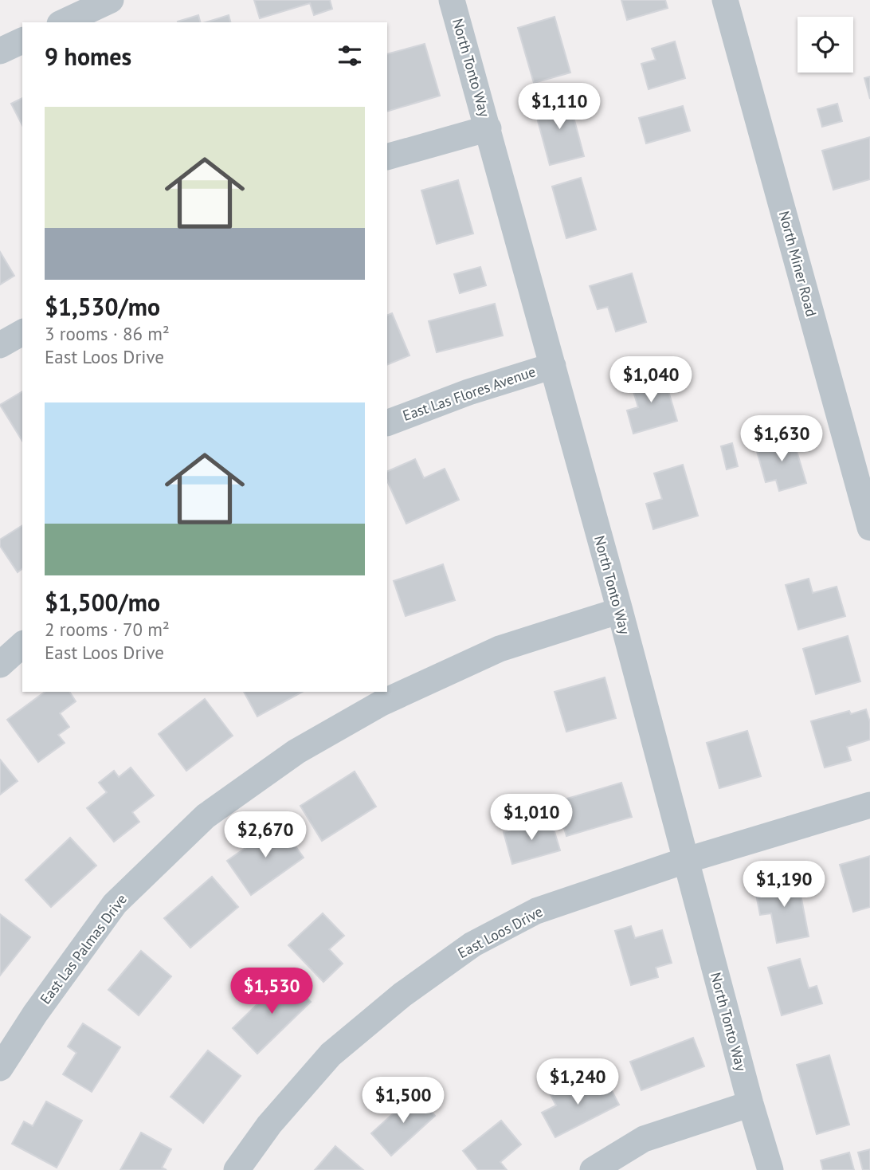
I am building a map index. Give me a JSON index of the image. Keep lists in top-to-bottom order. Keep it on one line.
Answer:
{"streets":{"street":["North Tonto Way","North Miner Road","East Las Flores Avenue","East Loos Drive","East Las Palmas Drive"]},"crossings":[["North Tonto Way","East Las Flores Avenue"],["North Tonto Way","East Loos Drive"],["North Tonto Way","East Las Palmas Drive"]],"page":{"heading":"9 homes","price":["$1,110","$1,040","$1,630","$1,010","$2,670","$1,190","$1,530","$1,240","$1,500"],"list":[{"name":"$1,530/mo","note":"3 rooms · 86 m² · East Loos Drive"},{"name":"$1,500/mo","note":"2 rooms · 70 m² · East Loos Drive"}]}}
